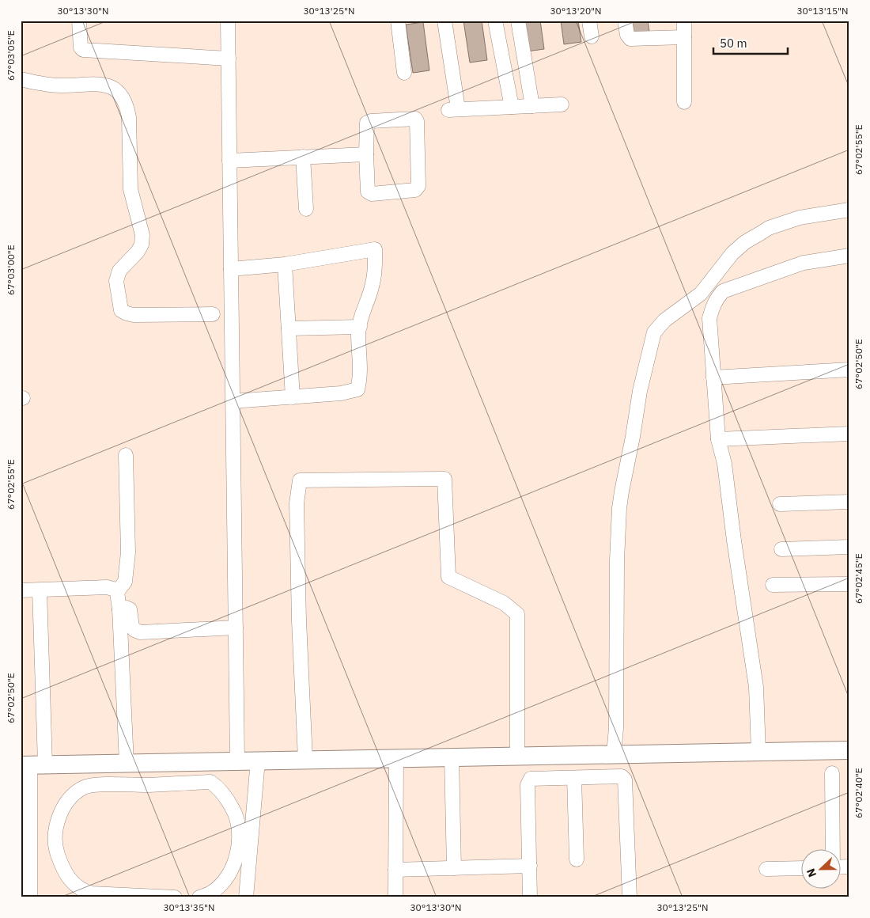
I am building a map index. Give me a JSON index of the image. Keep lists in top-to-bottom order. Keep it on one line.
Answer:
{"scale_bar":"50 m","north":"left","coordinates":["30°13'30\"N","30°13'25\"N","30°13'20\"N","30°13'15\"N","67°03'05\"E","67°02'55\"E","67°03'00\"E","67°02'50\"E","67°02'45\"E","67°02'40\"E","30°13'35\"N"]}
